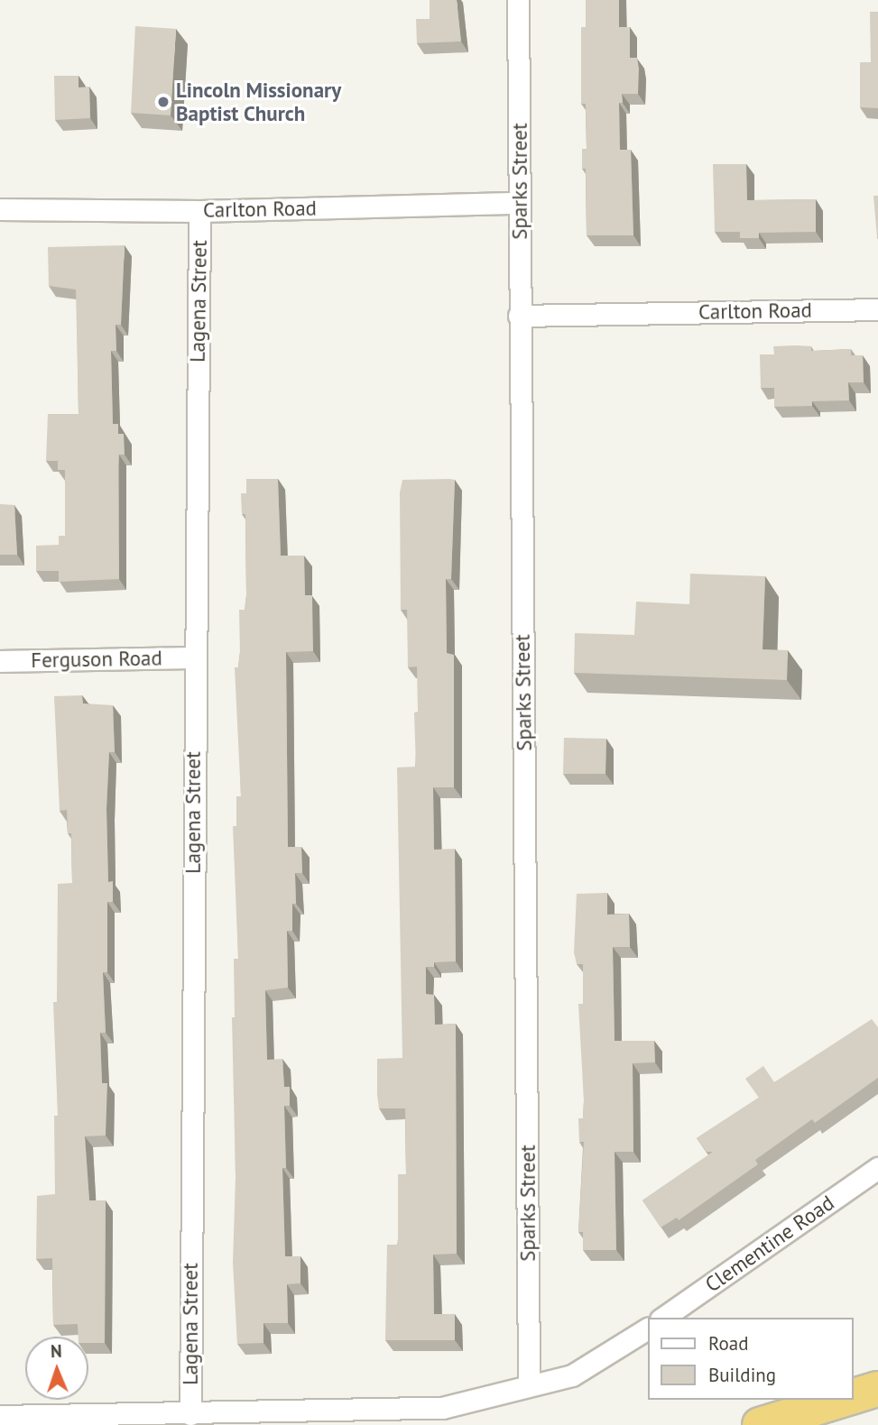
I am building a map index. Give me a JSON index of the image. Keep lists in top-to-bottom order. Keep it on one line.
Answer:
{"streets":{"street":["Sparks Street","Carlton Road","Lagena Street","Ferguson Road","Clementine Road"]},"crossings":[["Sparks Street","Carlton Road"],["Carlton Road","Lagena Street"],["Lagena Street","Ferguson Road"]],"places":["Lincoln Missionary Baptist Church"],"legend":["Road","Building"],"north":"top"}
